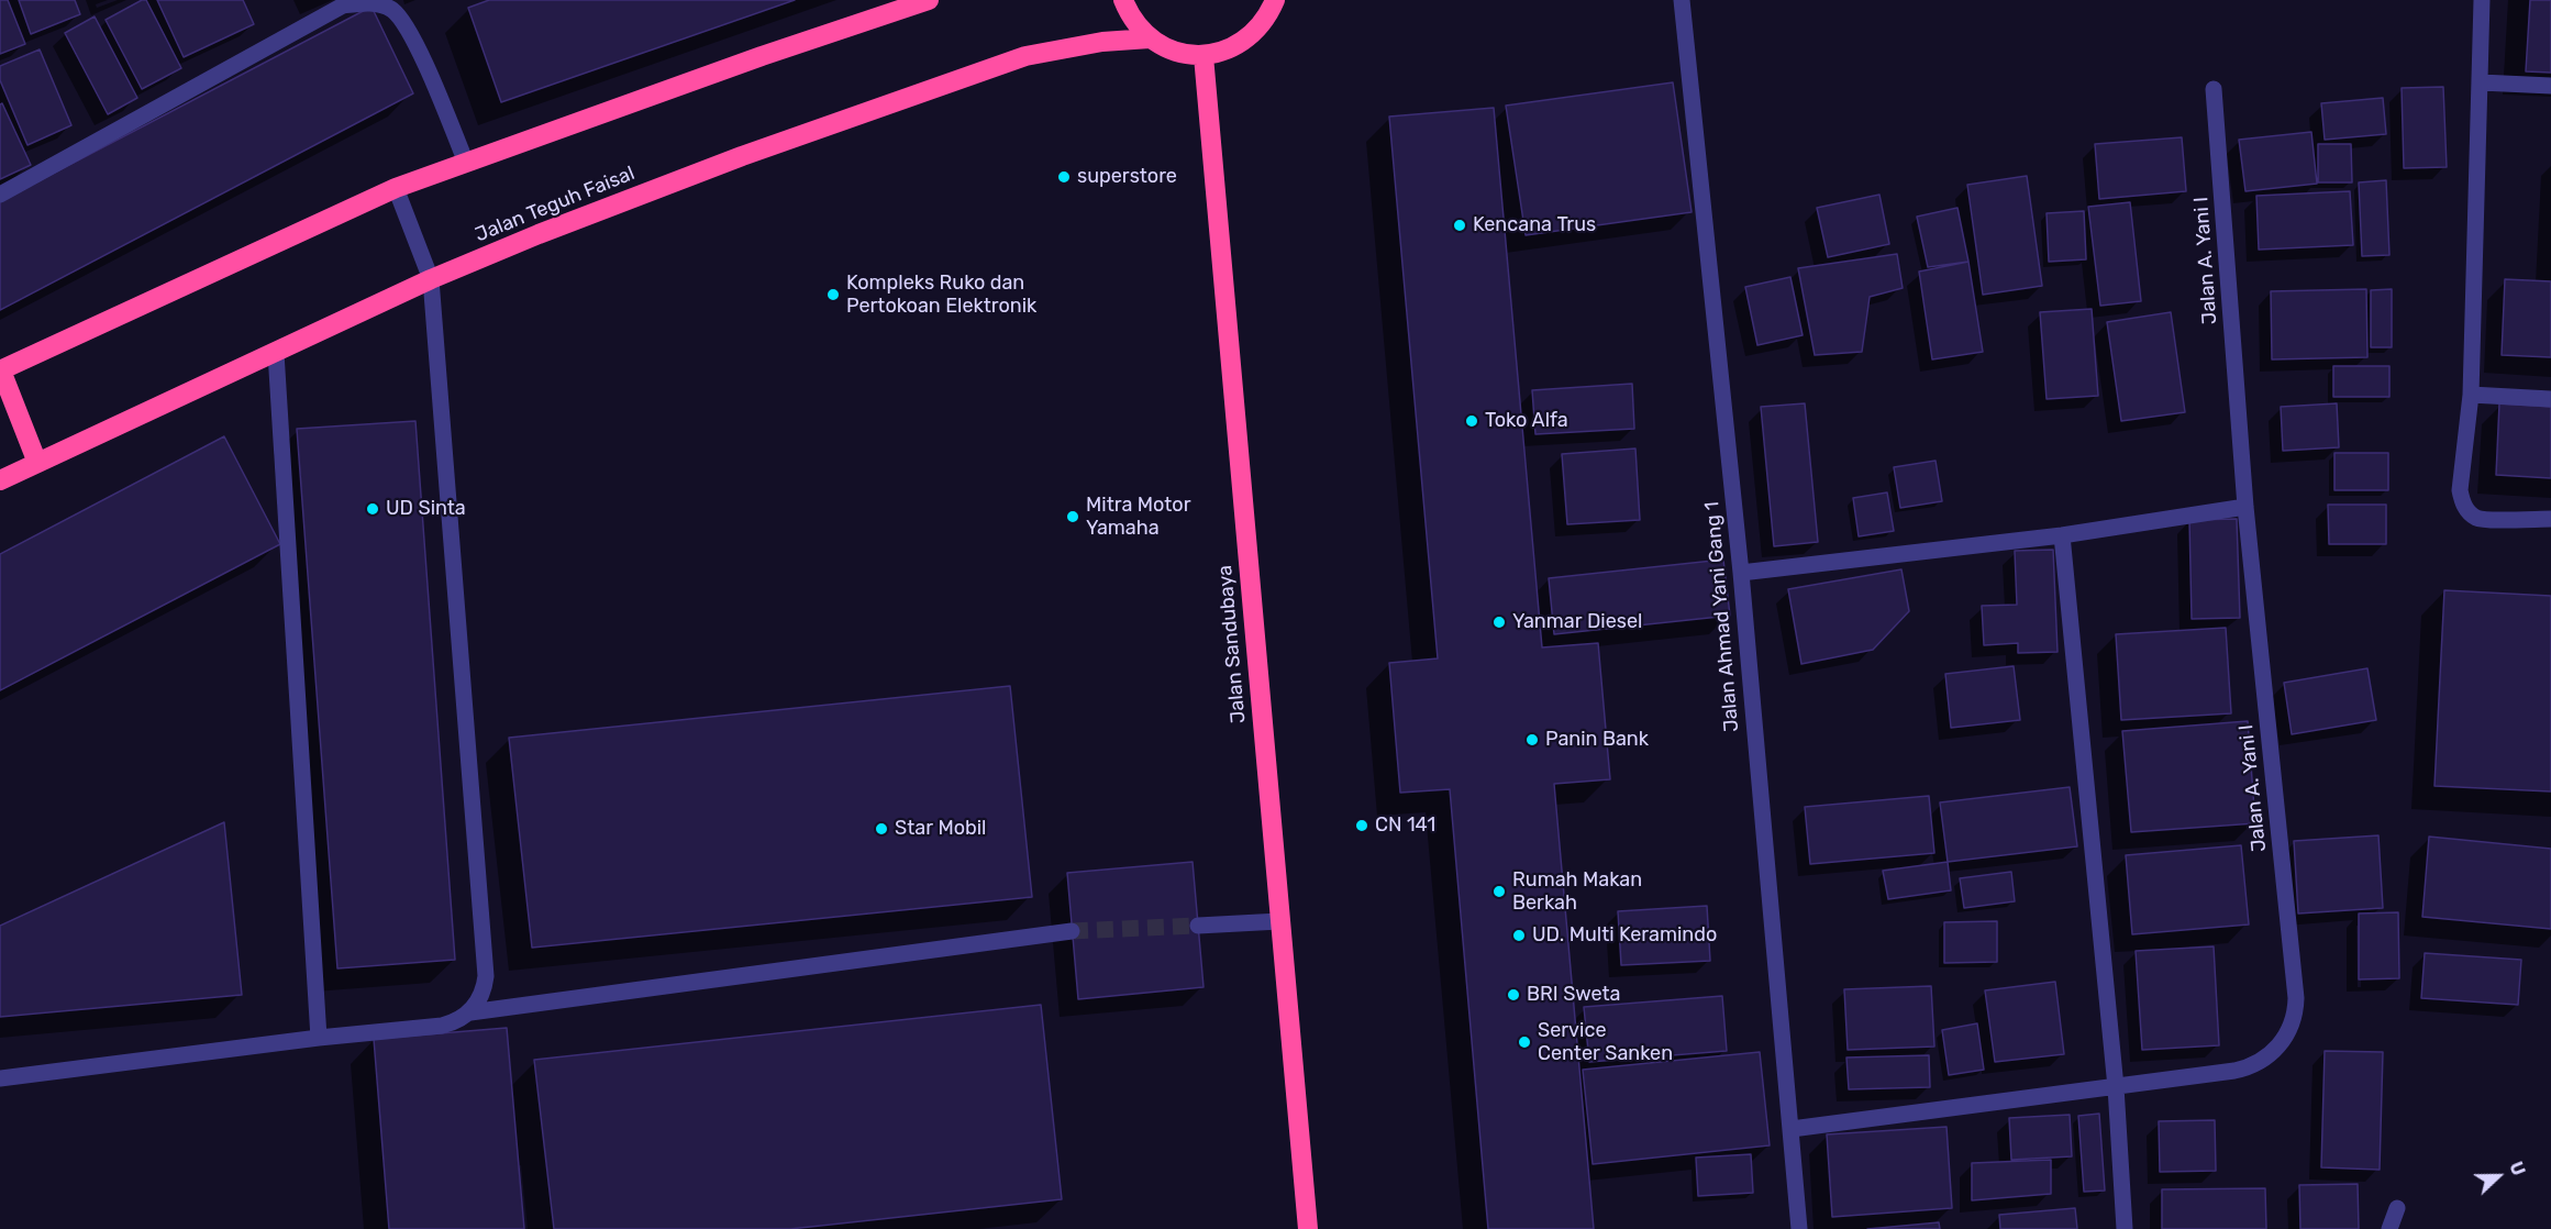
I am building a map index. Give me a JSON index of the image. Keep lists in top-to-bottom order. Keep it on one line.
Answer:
{"streets":{"highway":["Jalan Teguh Faisal","Jalan Sandubaya"],"street":["Jalan A. Yani I","Jalan Ahmad Yani Gang 1"]},"places":["superstore","Kencana Trus","Kompleks Ruko dan Pertokoan Elektronik","Toko Alfa","UD Sinta","Mitra Motor Yamaha","Yanmar Diesel","Panin Bank","CN 141","Star Mobil","Rumah Makan Berkah","UD. Multi Keramindo","BRI Sweta","Service Center Sanken"],"north":"right"}
